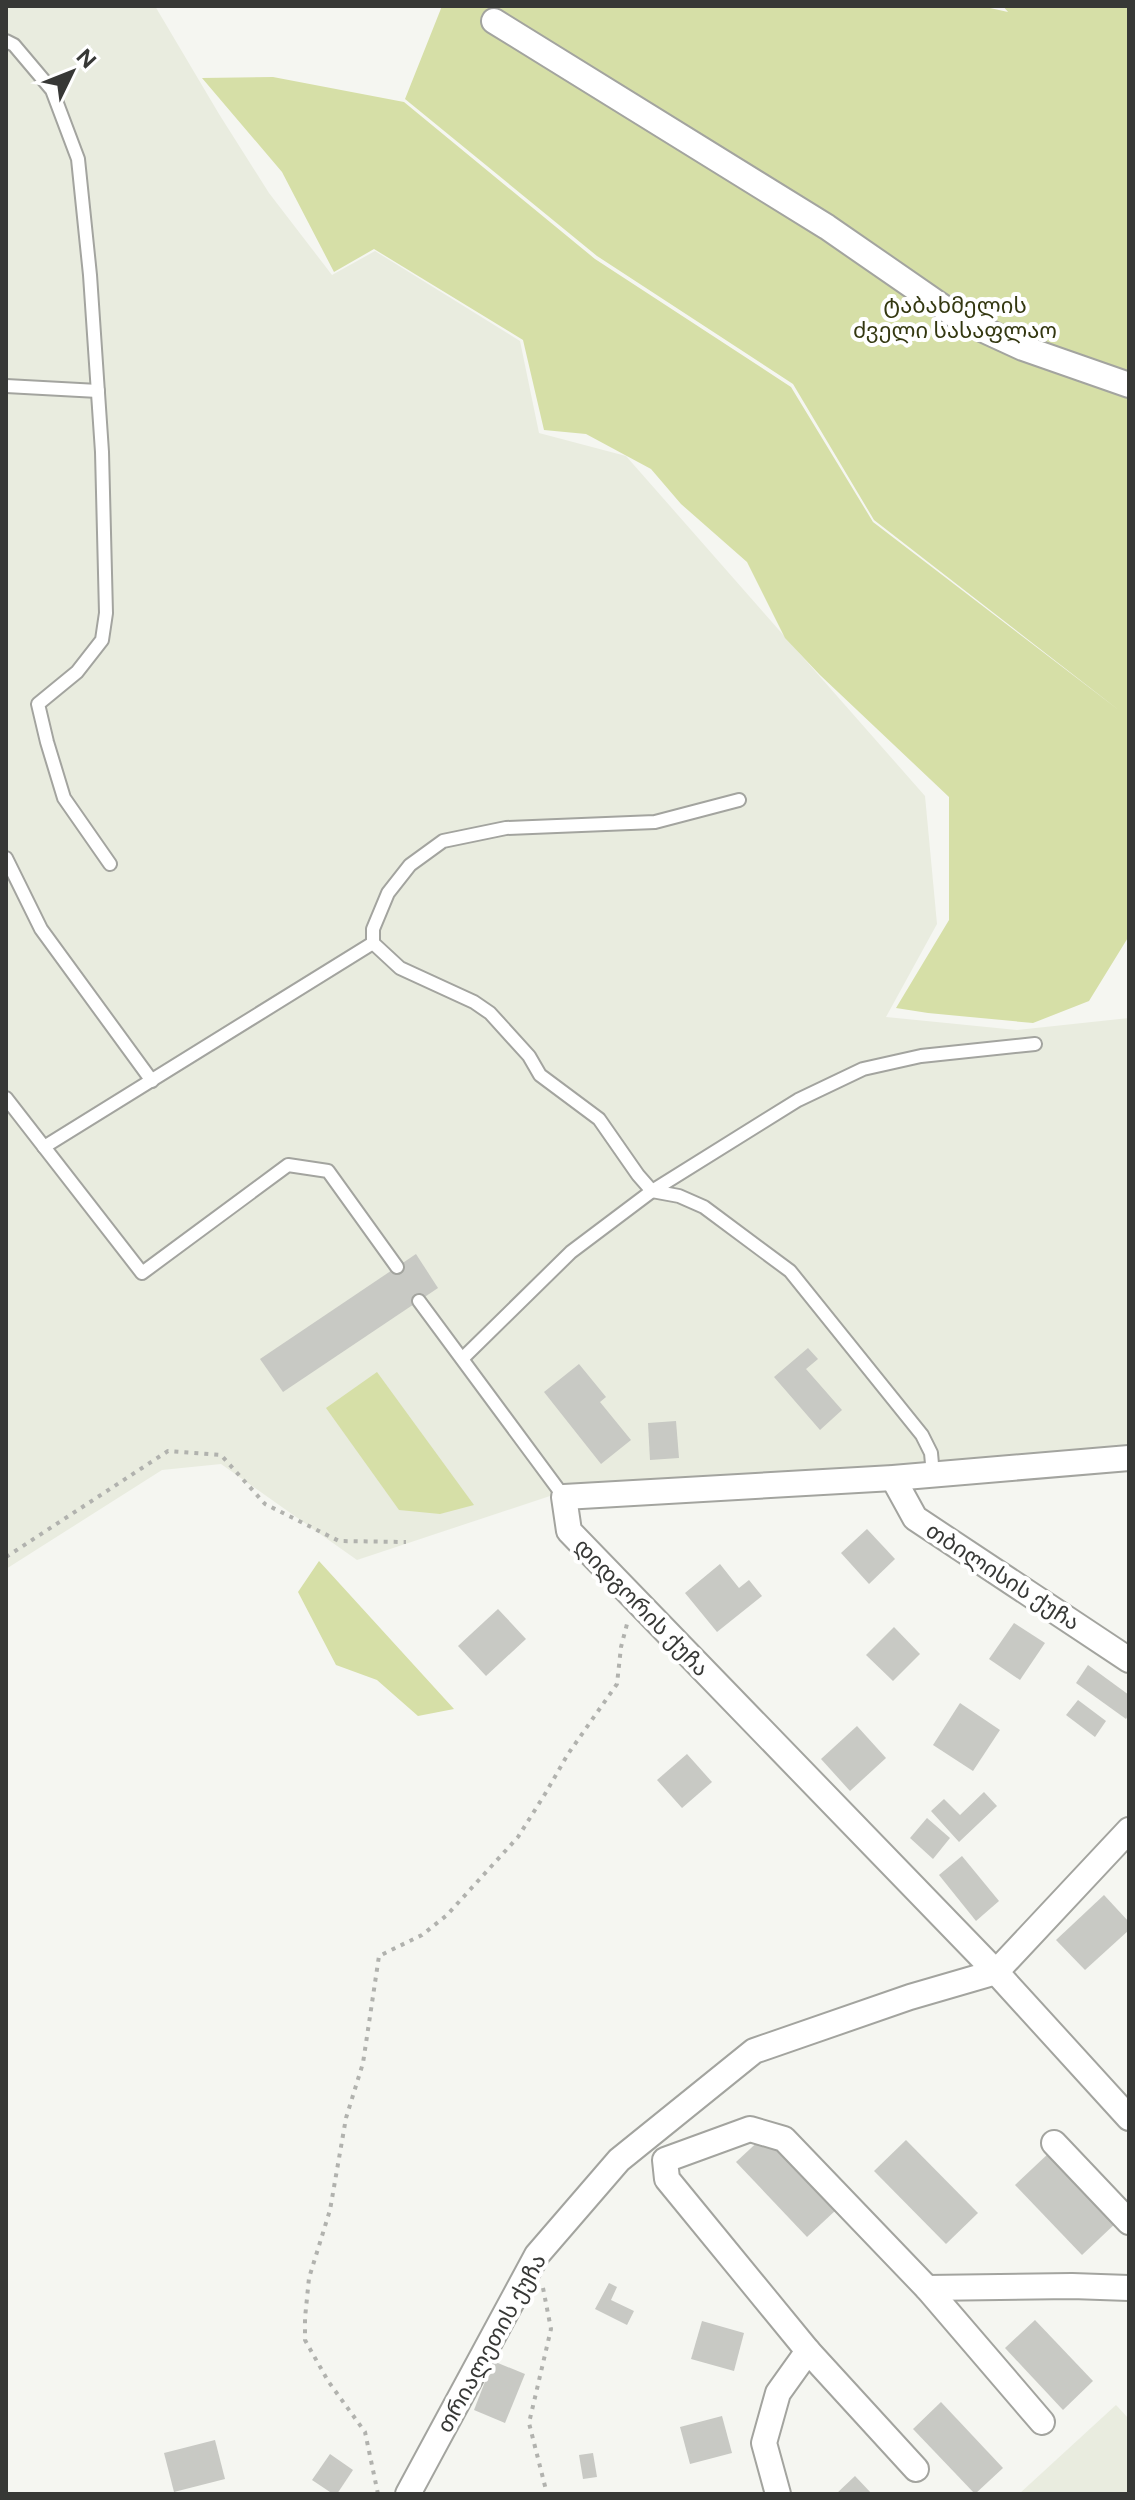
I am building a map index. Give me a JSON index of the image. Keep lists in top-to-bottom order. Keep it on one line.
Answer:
{"streets":{"street":["თბილისის ქუჩა","დიდგორის ქუჩა","თრიალეთის ქუჩა"]},"crossings":[["დიდგორის ქუჩა","თრიალეთის ქუჩა"]],"parks":["ტაბახმელის ძველი სასაფლაო"],"north":"top right"}
